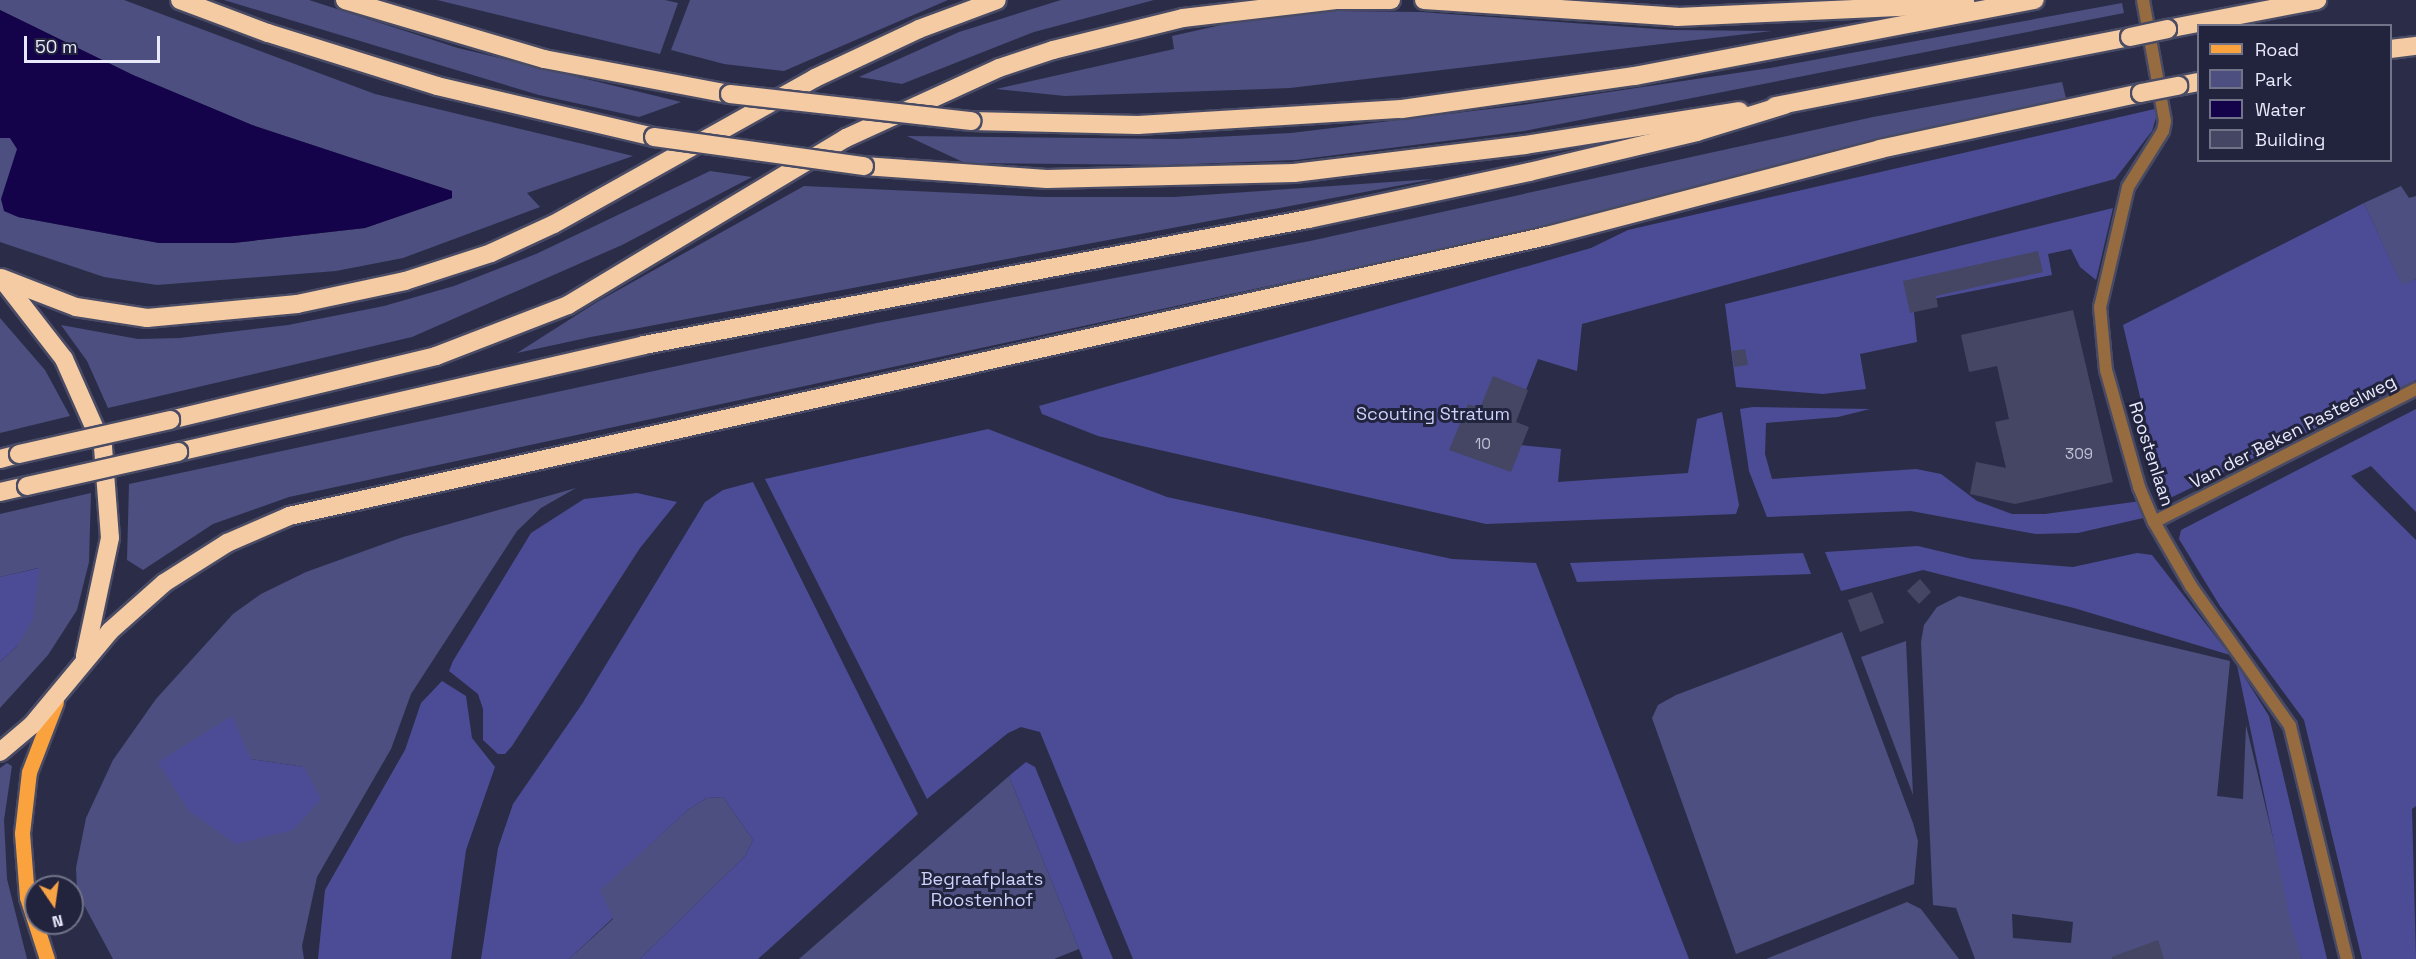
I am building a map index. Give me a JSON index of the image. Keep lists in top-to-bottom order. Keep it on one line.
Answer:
{"streets":{"street":["Van der Beken Pasteelweg","Roostenlaan"]},"crossings":[["Van der Beken Pasteelweg","Roostenlaan"]],"parks":["Scouting Stratum","Begraafplaats Roostenhof"],"house_numbers":["10","309"],"legend":["Road","Park","Water","Building"],"scale_bar":"50 m","north":"bottom"}
